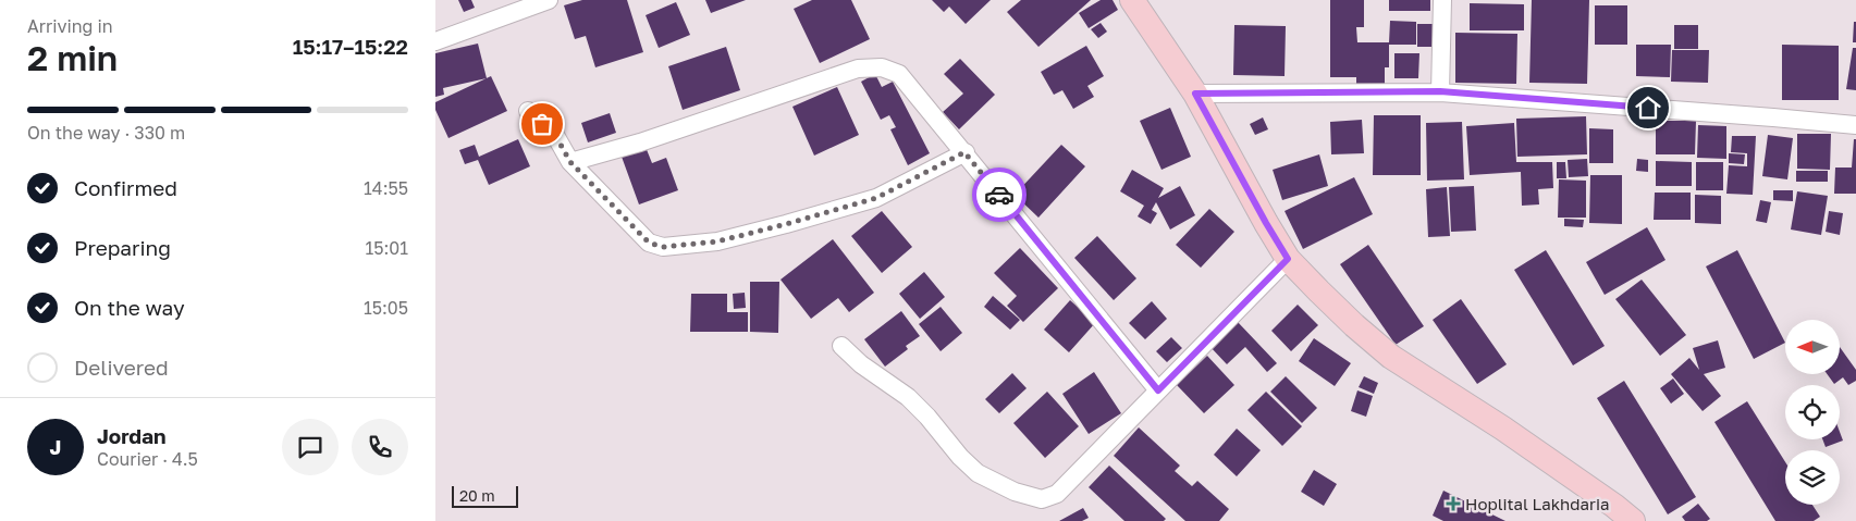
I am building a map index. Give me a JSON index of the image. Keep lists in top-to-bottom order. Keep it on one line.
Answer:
{"places":{"health":["Hoplital Lakhdaria"]},"scale_bar":"20 m","north":"left","page":{"heading":["2 min","Arriving in","15:17–15:22"],"panel":["Jordan","Courier · 4.5"],"bar":"On the way · 330 m","list":[["Confirmed","14:55"],["Preparing","15:01"],["On the way","15:05"],"Delivered"],"round":"J","scale":"20 m"}}
